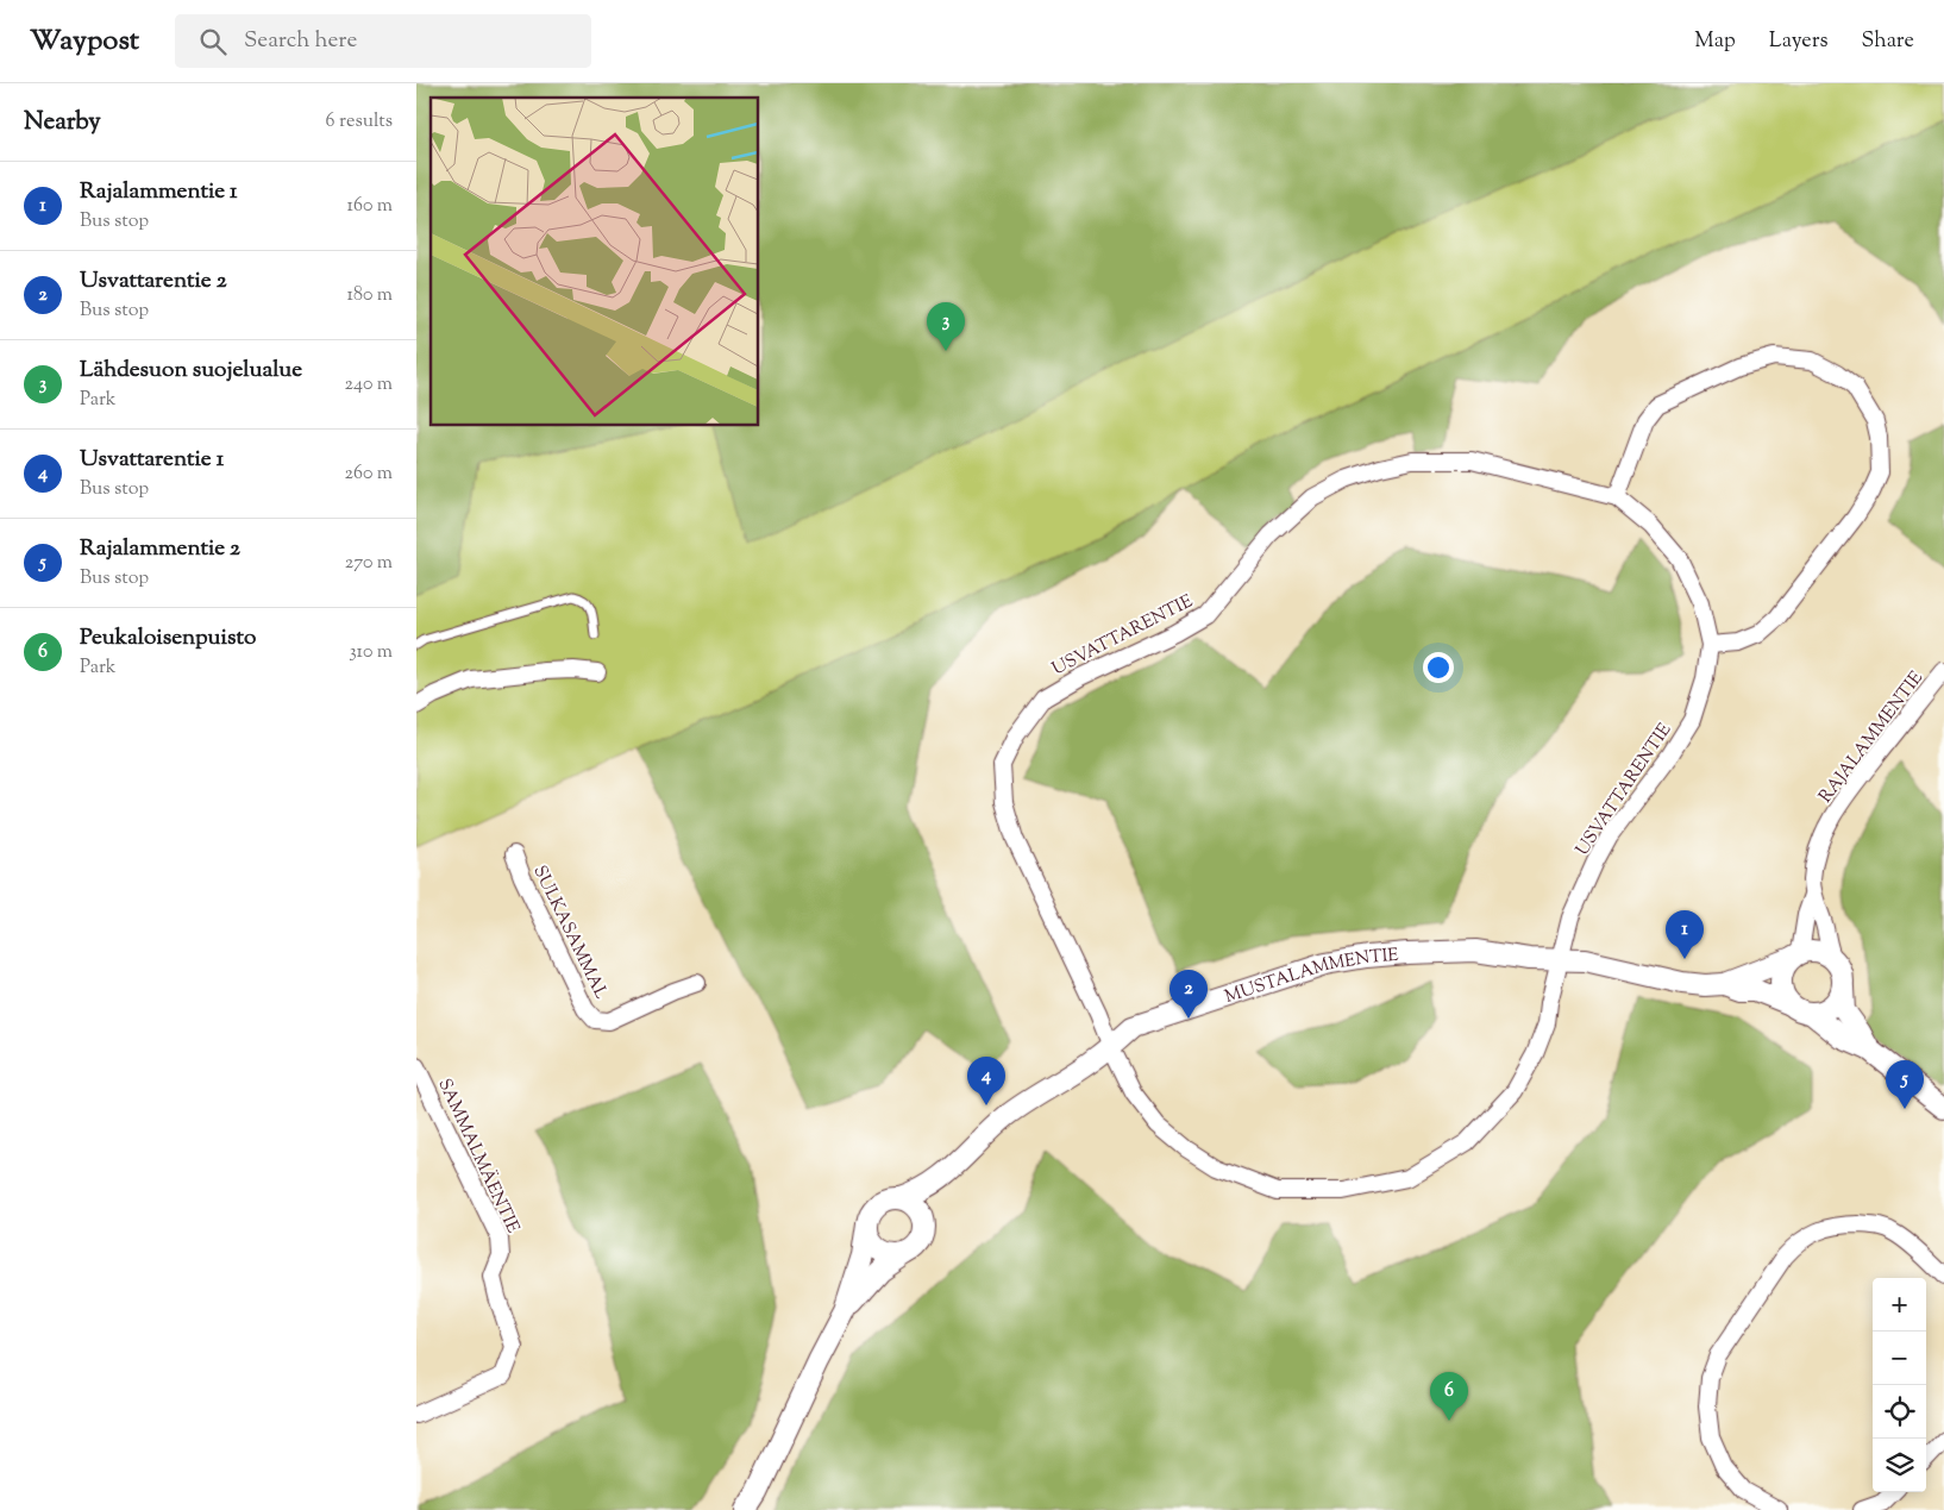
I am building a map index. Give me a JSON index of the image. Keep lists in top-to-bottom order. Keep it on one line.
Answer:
{"streets":{"street":["USVATTARENTIE","RAJALAMMENTIE","SULKASAMMAL","MUSTALAMMENTIE","SAMMALMÄENTIE"]},"crossings":[["USVATTARENTIE","MUSTALAMMENTIE"],["RAJALAMMENTIE","MUSTALAMMENTIE"]],"page":{"header":"Waypost","search":"Search here","nav":["Map","Layers","Share"],"heading":["Nearby","6 results"],"list":[{"mark":"1","name":"Rajalammentie 1","note":"Bus stop","value":"160 m"},{"mark":"2","name":"Usvattarentie 2","note":"Bus stop","value":"180 m"},{"mark":"3","name":"Lähdesuon suojelualue","note":"Park","value":"240 m"},{"mark":"4","name":"Usvattarentie 1","note":"Bus stop","value":"260 m"},{"mark":"5","name":"Rajalammentie 2","note":"Bus stop","value":"270 m"},{"mark":"6","name":"Peukaloisenpuisto","note":"Park","value":"310 m"}],"pins":["3","1","2","4","5","6"],"map_buttons":["+","−"]}}
